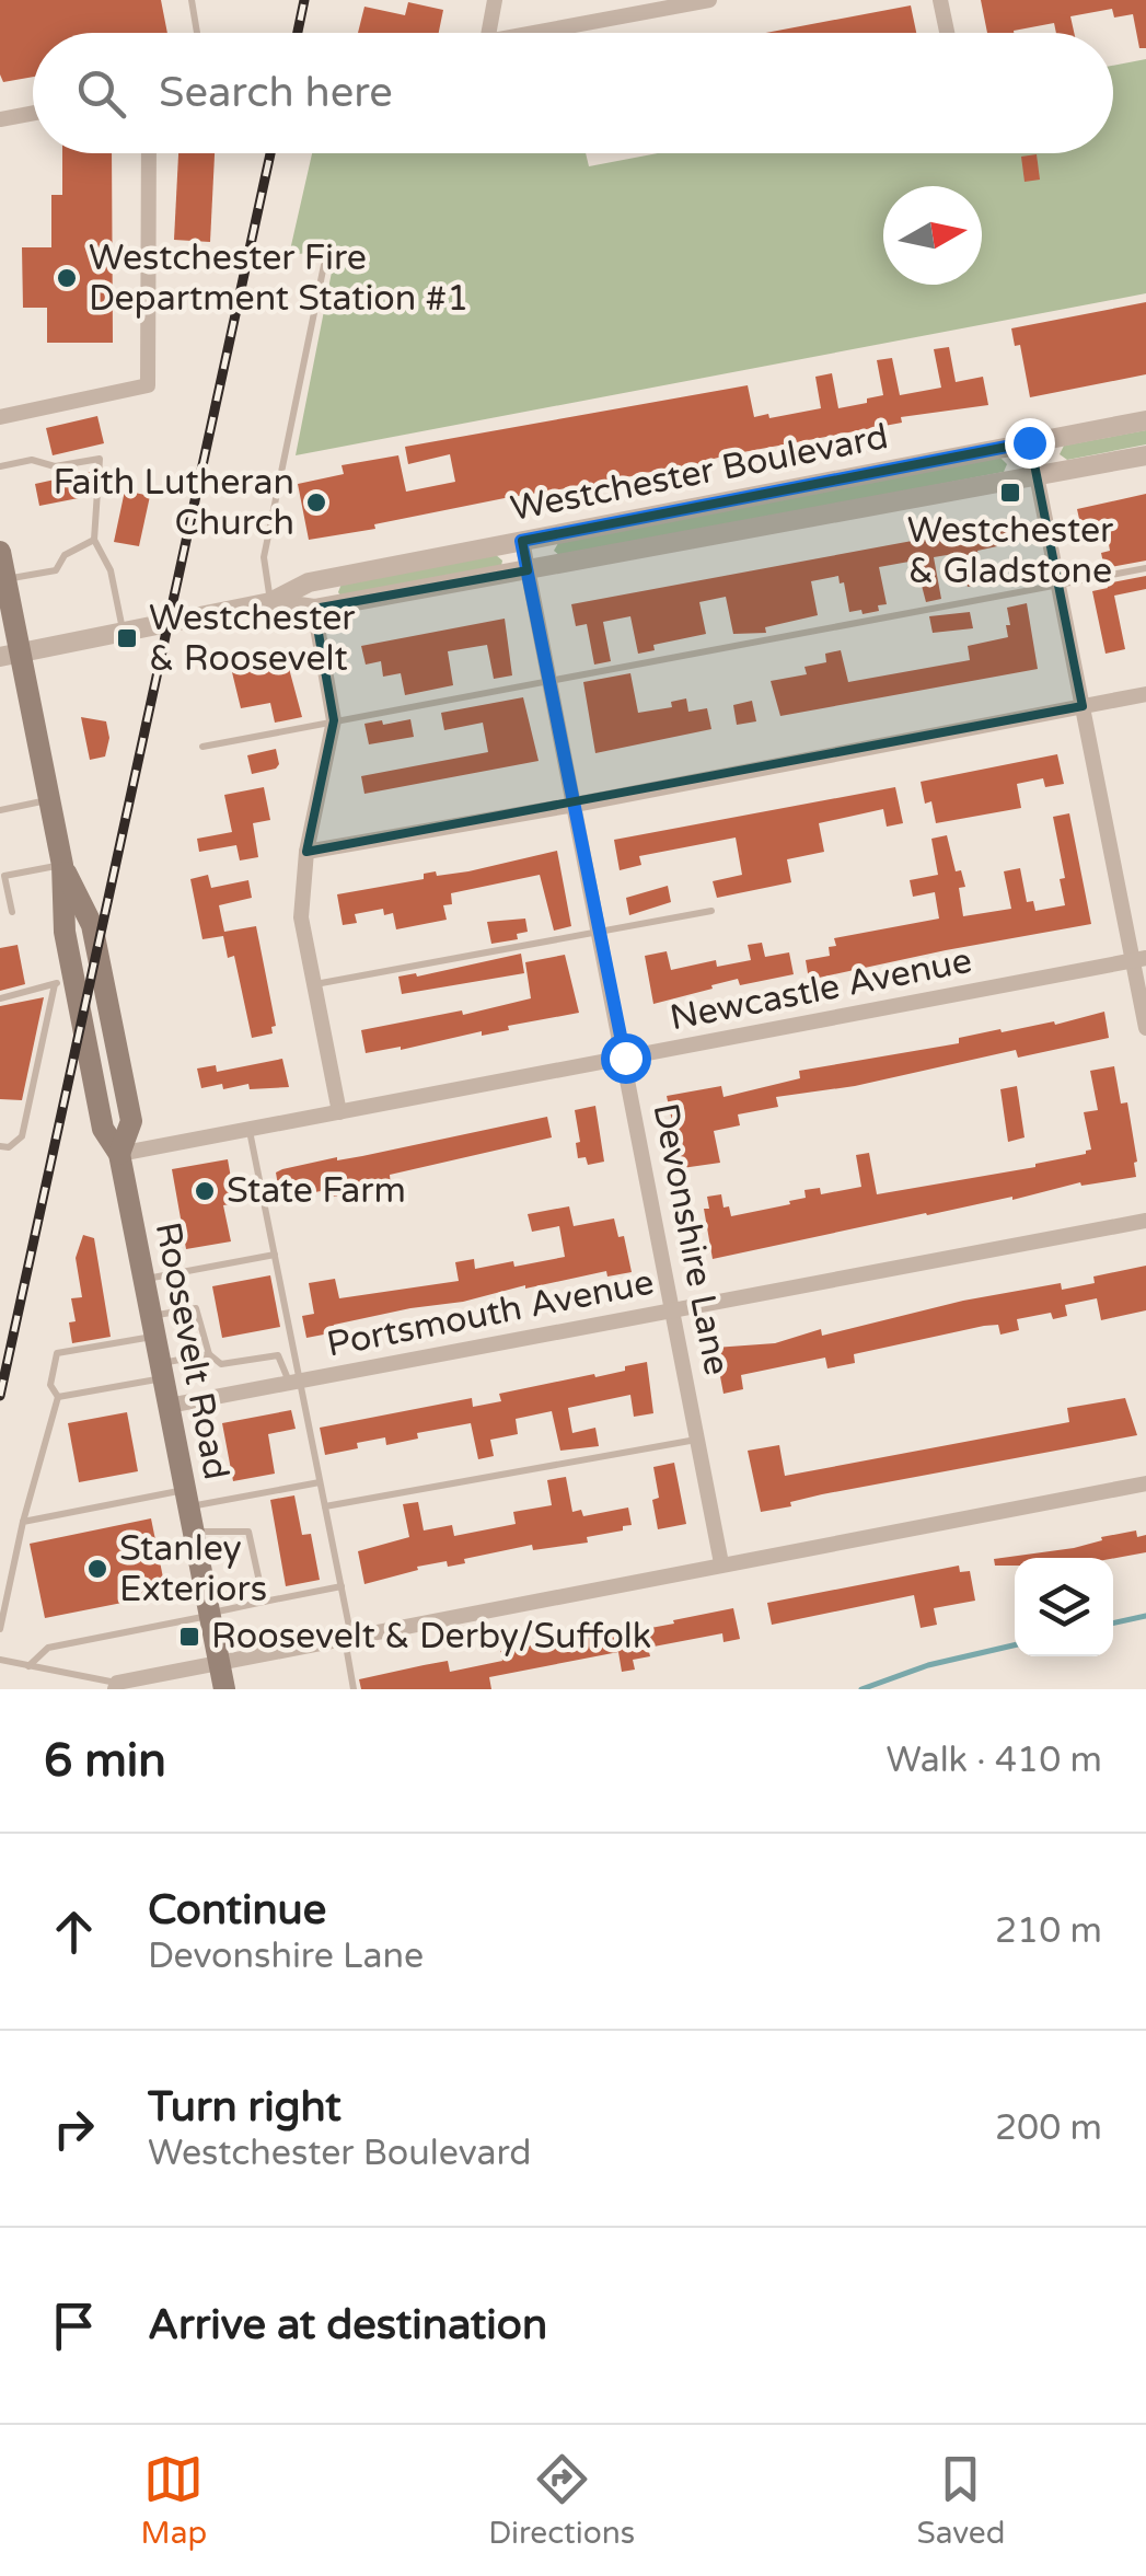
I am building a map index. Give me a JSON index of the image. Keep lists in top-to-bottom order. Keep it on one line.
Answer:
{"streets":{"main road":["Roosevelt Road"],"street":["Westchester Boulevard","Newcastle Avenue","Devonshire Lane","Portsmouth Avenue"]},"crossings":[["Westchester Boulevard","Devonshire Lane"],["Westchester Boulevard","Roosevelt Road"],["Newcastle Avenue","Devonshire Lane"],["Newcastle Avenue","Roosevelt Road"],["Devonshire Lane","Portsmouth Avenue"],["Portsmouth Avenue","Roosevelt Road"]],"places":{"other":["Westchester Fire Department Station #1","Faith Lutheran Church","State Farm","Stanley Exteriors"],"transit":["Westchester & Gladstone","Westchester & Roosevelt","Roosevelt & Derby/Suffolk"]},"north":"right","page":{"search":"Search here","heading":["6 min","Walk · 410 m"],"list":[["Continue","Devonshire Lane","210 m"],["Turn right","Westchester Boulevard","200 m"],"Arrive at destination"],"nav":["Map","Directions","Saved"]}}
